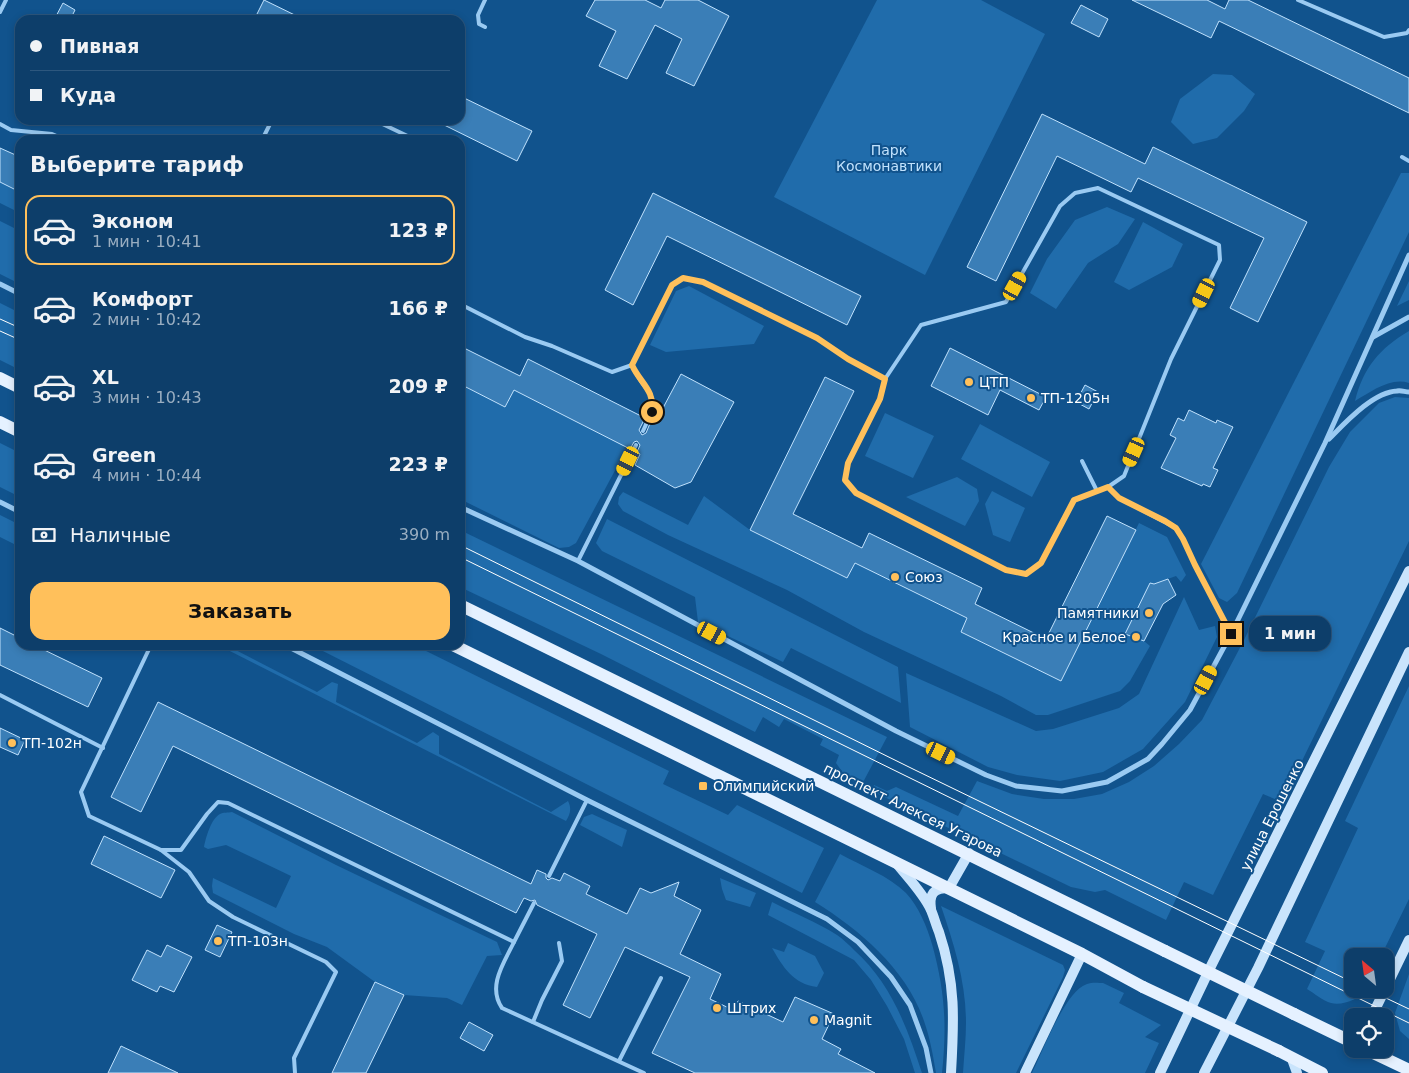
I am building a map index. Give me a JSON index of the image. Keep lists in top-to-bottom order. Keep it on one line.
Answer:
{"streets":{"main road":["проспект Алексея Угарова","улица Ерошенко"]},"parks":["Парк Космонавтики"],"places":{"other":["ЦТП","ТП-1205н","Союз","Памятники","Красное и Белое","ТП-102н","ТП-103н","Штрих","Magnit"],"transit":["Олимпийский"]},"north":"top left","page":{"banner":["Пивная","Куда"],"heading":"Выберите тариф","list":[{"name":"Эконом","note":"1 мин · 10:41","value":"123 ₽"},{"name":"Комфорт","note":"2 мин · 10:42","value":"166 ₽"},{"name":"XL","note":"3 мин · 10:43","value":"209 ₽"},{"name":"Green","note":"4 мин · 10:44","value":"223 ₽"}],"pay":["Наличные","390 m"],"buttons":"Заказать","bubble":"1 мин"}}
